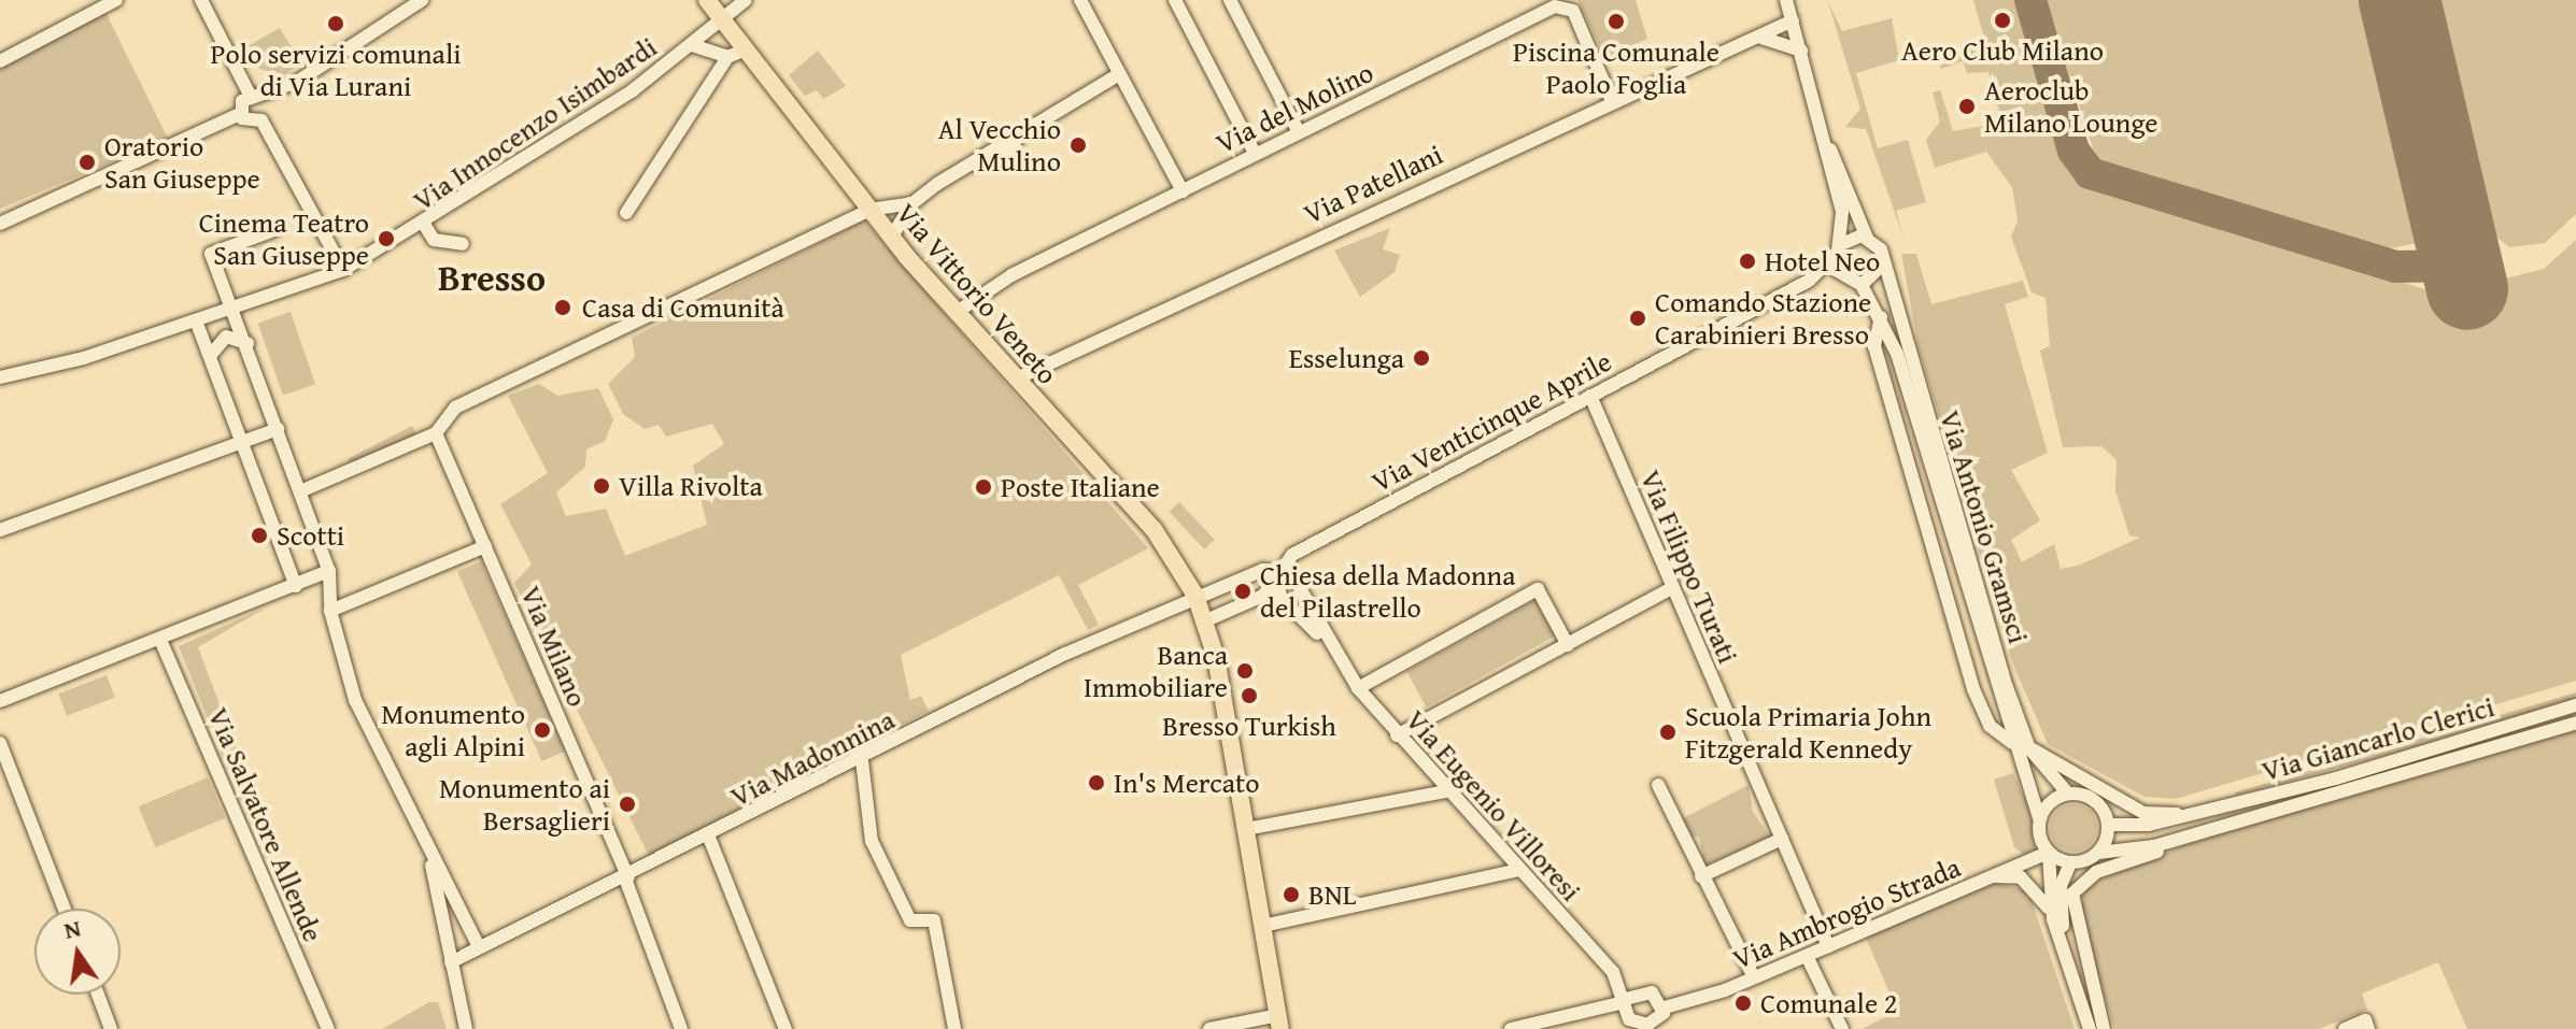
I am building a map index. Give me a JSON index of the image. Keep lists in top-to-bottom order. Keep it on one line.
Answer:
{"streets":{"main road":["Via Vittorio Veneto"],"street":["Via del Molino","Via Innocenzo Isimbardi","Via Patellani","Via Venticinque Aprile","Via Antonio Gramsci","Via Filippo Turati","Via Milano","Via Giancarlo Clerici","Via Madonnina","Via Eugenio Villoresi","Via Salvatore Allende","Via Ambrogio Strada"]},"crossings":[["Via del Molino","Via Patellani"],["Via del Molino","Via Vittorio Veneto"],["Via Innocenzo Isimbardi","Via Vittorio Veneto"],["Via Patellani","Via Vittorio Veneto"],["Via Vittorio Veneto","Via Venticinque Aprile"],["Via Vittorio Veneto","Via Madonnina"],["Via Venticinque Aprile","Via Antonio Gramsci"],["Via Venticinque Aprile","Via Filippo Turati"],["Via Venticinque Aprile","Via Madonnina"],["Via Venticinque Aprile","Via Eugenio Villoresi"],["Via Antonio Gramsci","Via Giancarlo Clerici"],["Via Antonio Gramsci","Via Ambrogio Strada"],["Via Filippo Turati","Via Ambrogio Strada"],["Via Milano","Via Madonnina"],["Via Giancarlo Clerici","Via Ambrogio Strada"],["Via Eugenio Villoresi","Via Ambrogio Strada"]],"districts":["Bresso"],"places":["Aero Club Milano","Piscina Comunale Paolo Foglia","Polo servizi comunali di Via Lurani","Aeroclub Milano Lounge","Al Vecchio Mulino","Oratorio San Giuseppe","Cinema Teatro San Giuseppe","Hotel Neo","Casa di Comunità","Comando Stazione Carabinieri Bresso","Esselunga","Villa Rivolta","Poste Italiane","Scotti","Chiesa della Madonna del Pilastrello","Banca Immobiliare","Bresso Turkish","Monumento agli Alpini","Scuola Primaria John Fitzgerald Kennedy","In's Mercato","Monumento ai Bersaglieri","BNL","Comunale 2"],"north":"top"}
